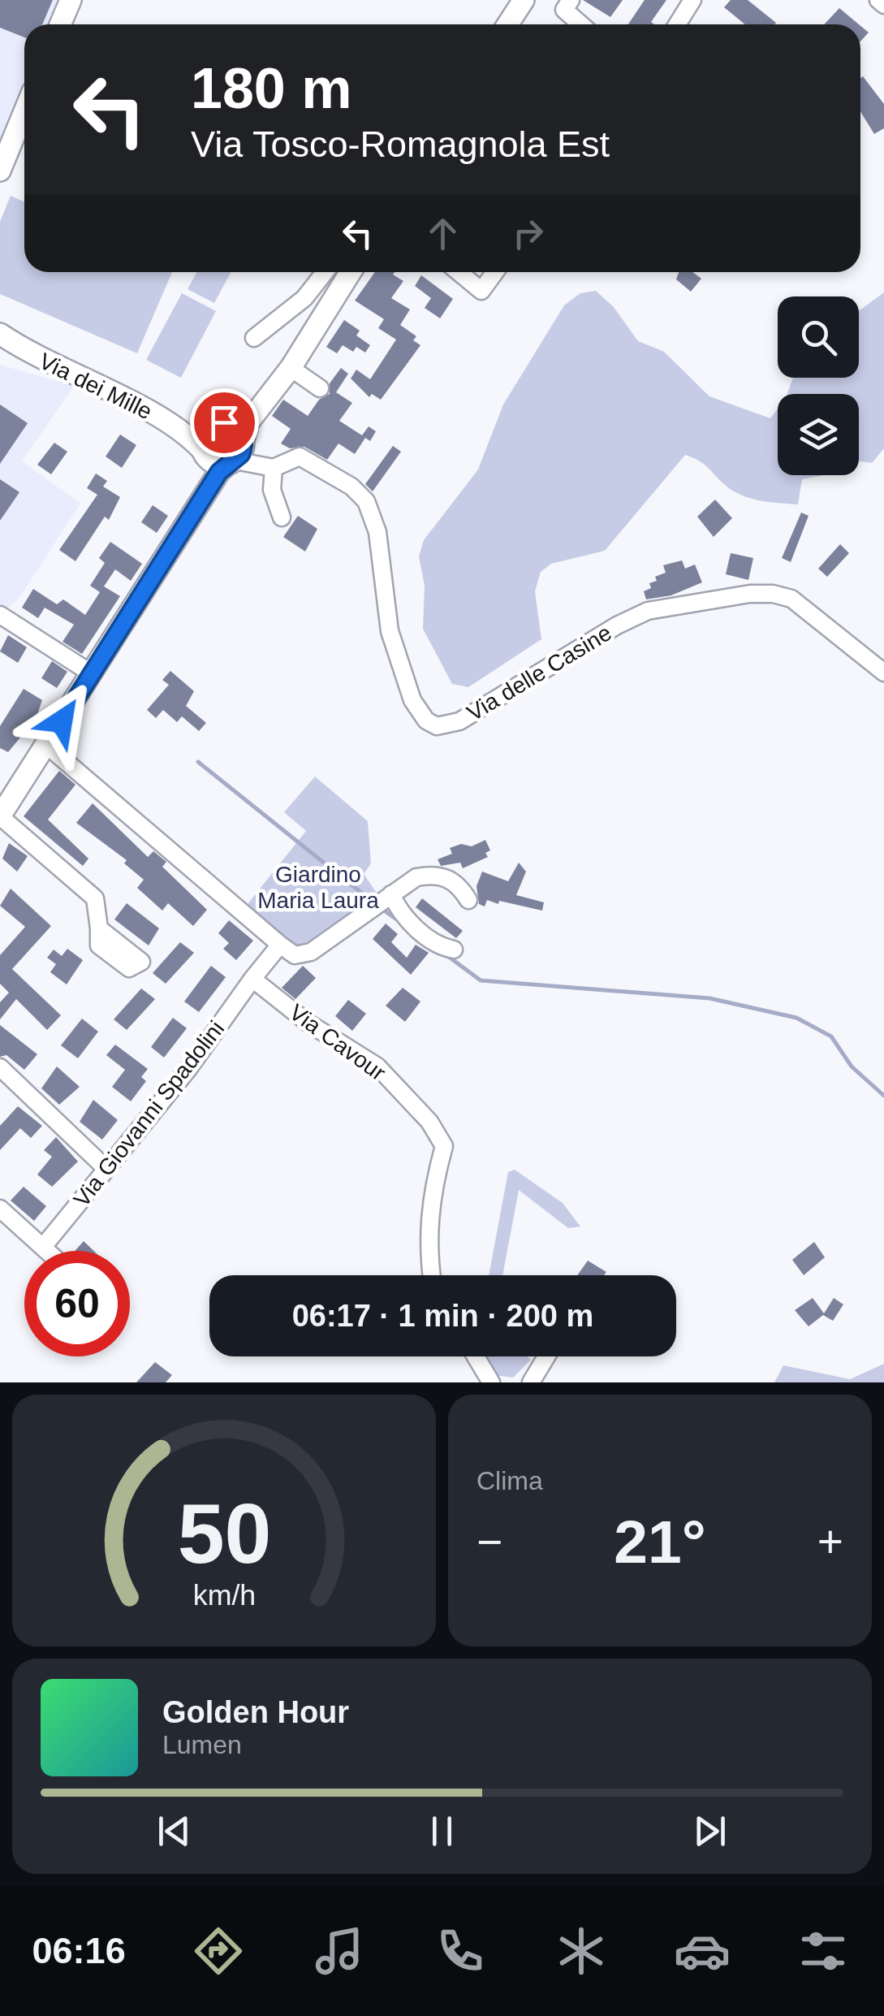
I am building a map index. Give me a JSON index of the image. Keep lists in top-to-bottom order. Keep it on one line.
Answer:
{"streets":{"main road":["Via dei Mille"],"street":["Via delle Casine","Via Cavour","Via Giovanni Spadolini"]},"crossings":[["Via Cavour","Via Giovanni Spadolini"]],"parks":["Giardino Maria Laura"],"page":{"turn":["180 m","Via Tosco-Romagnola Est"],"limit":"60","trip":"06:17 · 1 min · 200 m","tile":"Clima","heat":["−","21°","+"],"song":["Golden Hour","Lumen"],"tabs":"06:16","gauge":["50","km/h"]}}
